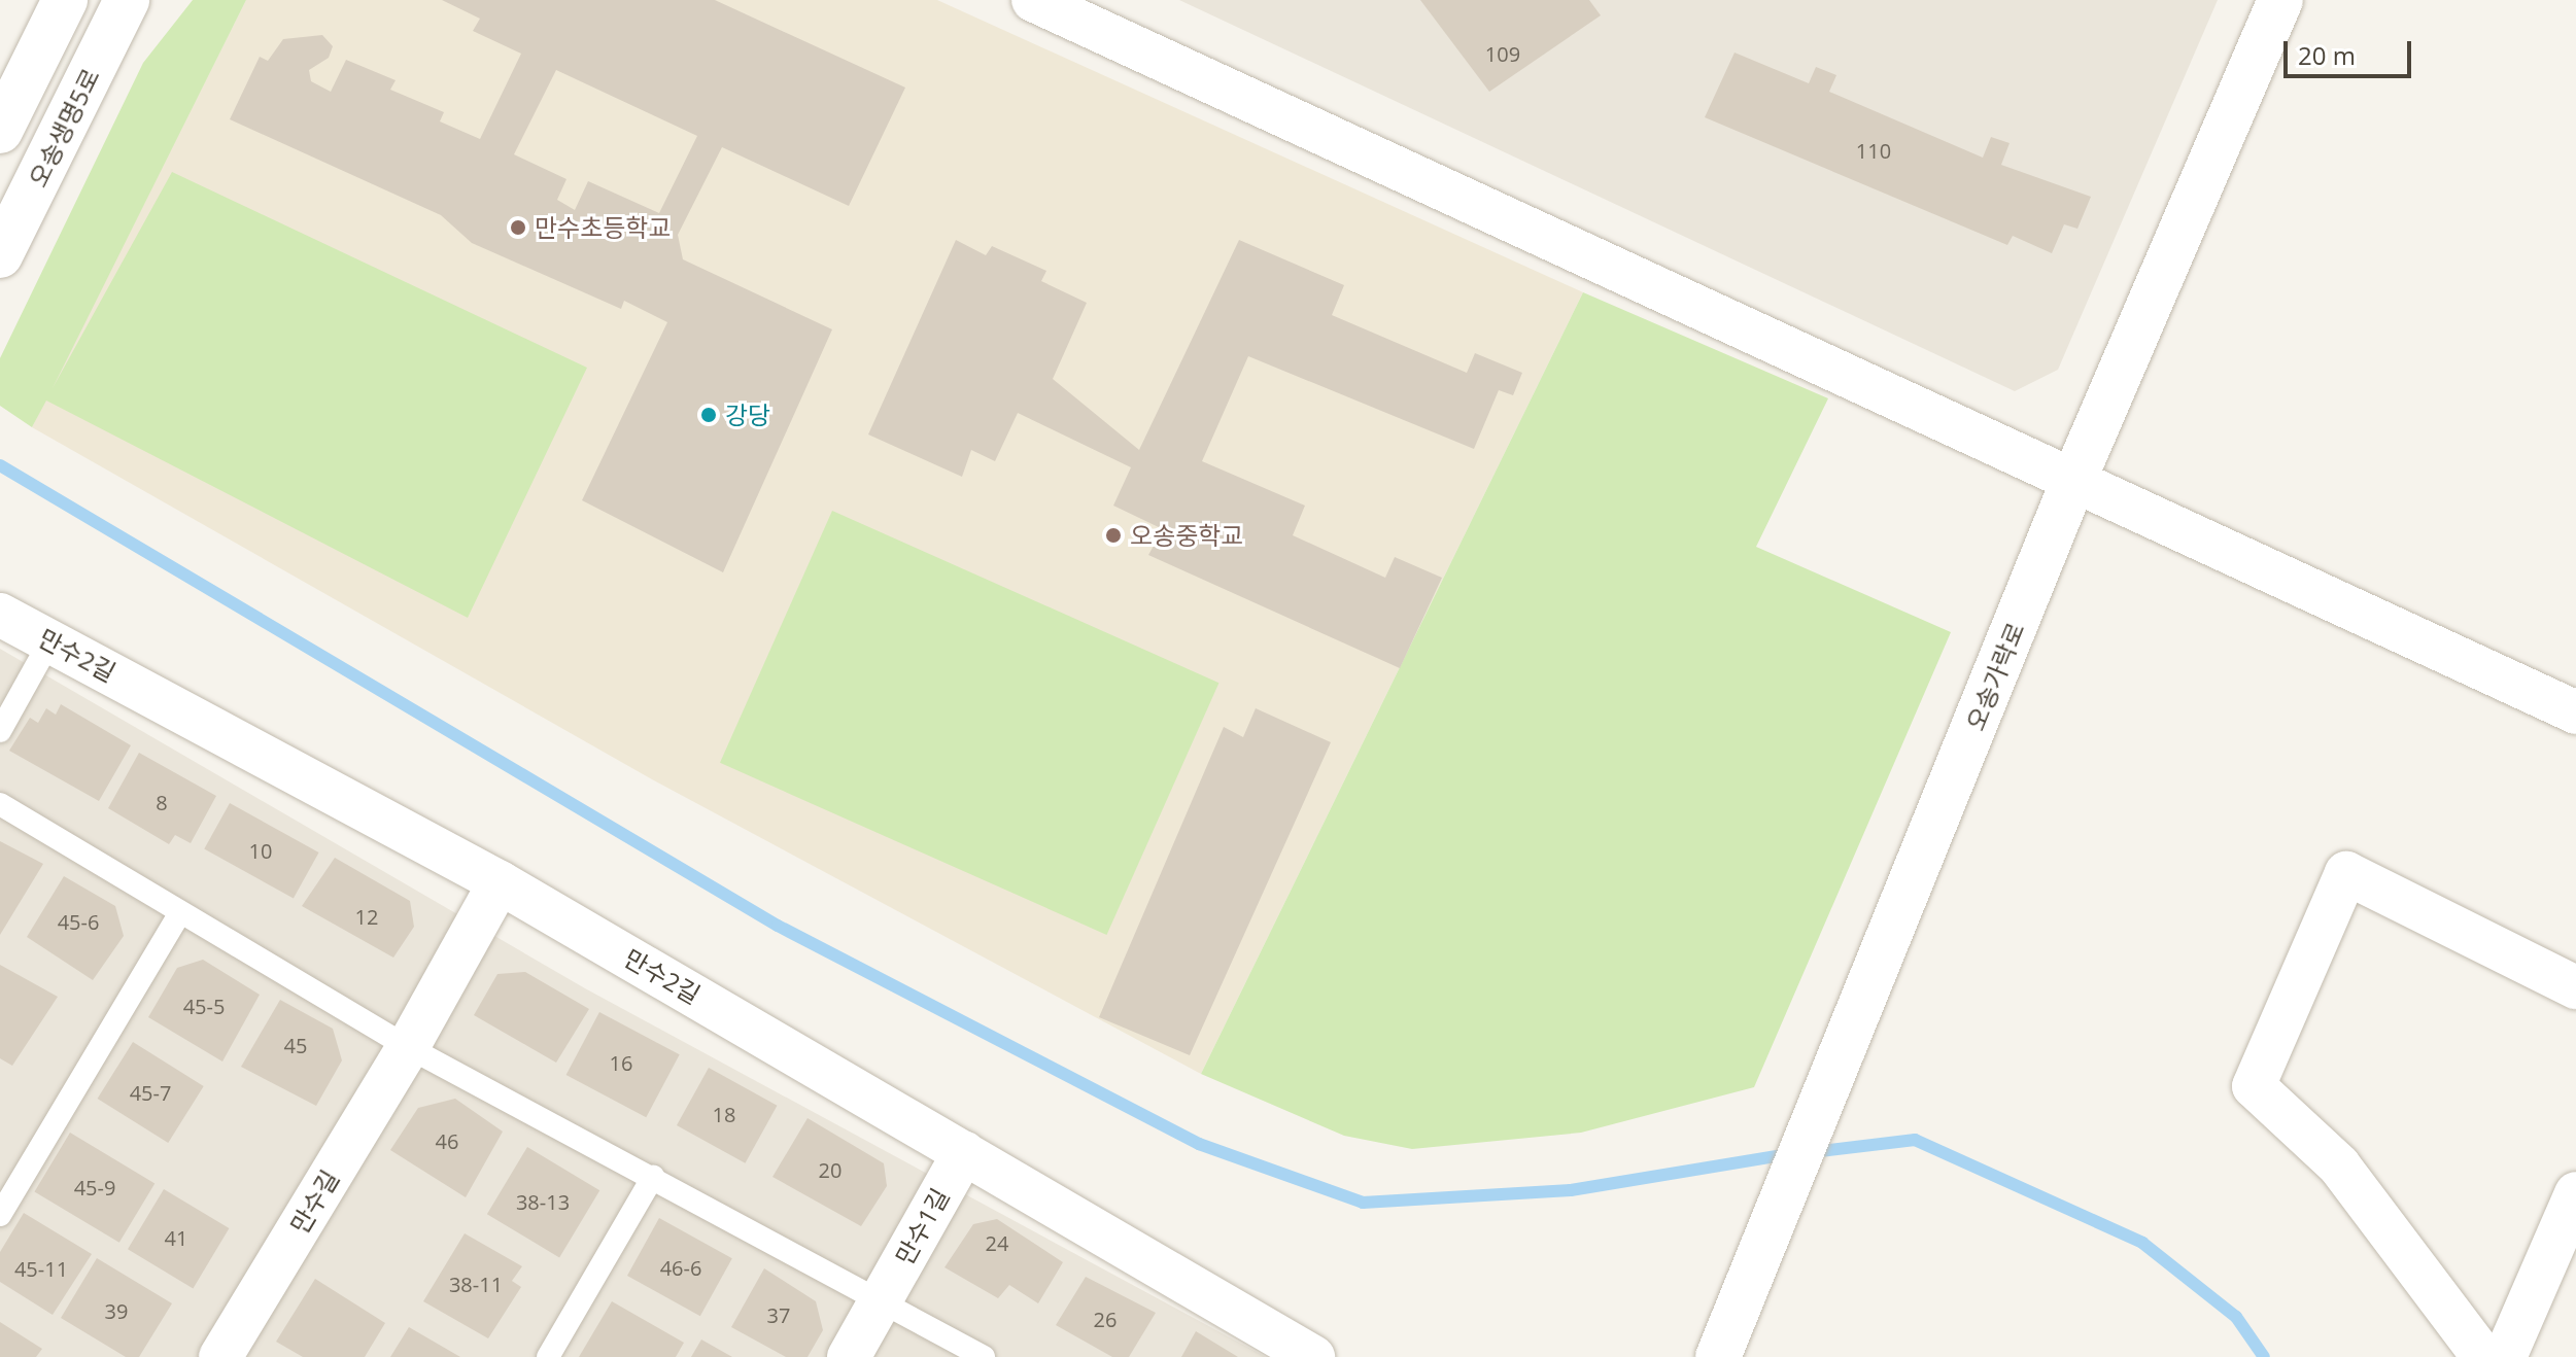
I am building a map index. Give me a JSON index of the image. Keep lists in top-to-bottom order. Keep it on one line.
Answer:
{"streets":{"street":["오송생명5로","만수2길","오송가락로","만수길","만수1길"]},"crossings":[["만수2길","만수길"],["만수2길","만수1길"]],"places":["만수초등학교","강당","오송중학교"],"house_numbers":["109","110","8","10","12","45-6","45-5","45","16","45-7","18","46","20","45-9","38-13","41","24","46-6","45-11","38-11","39","37","26"],"scale_bar":"20 m"}
